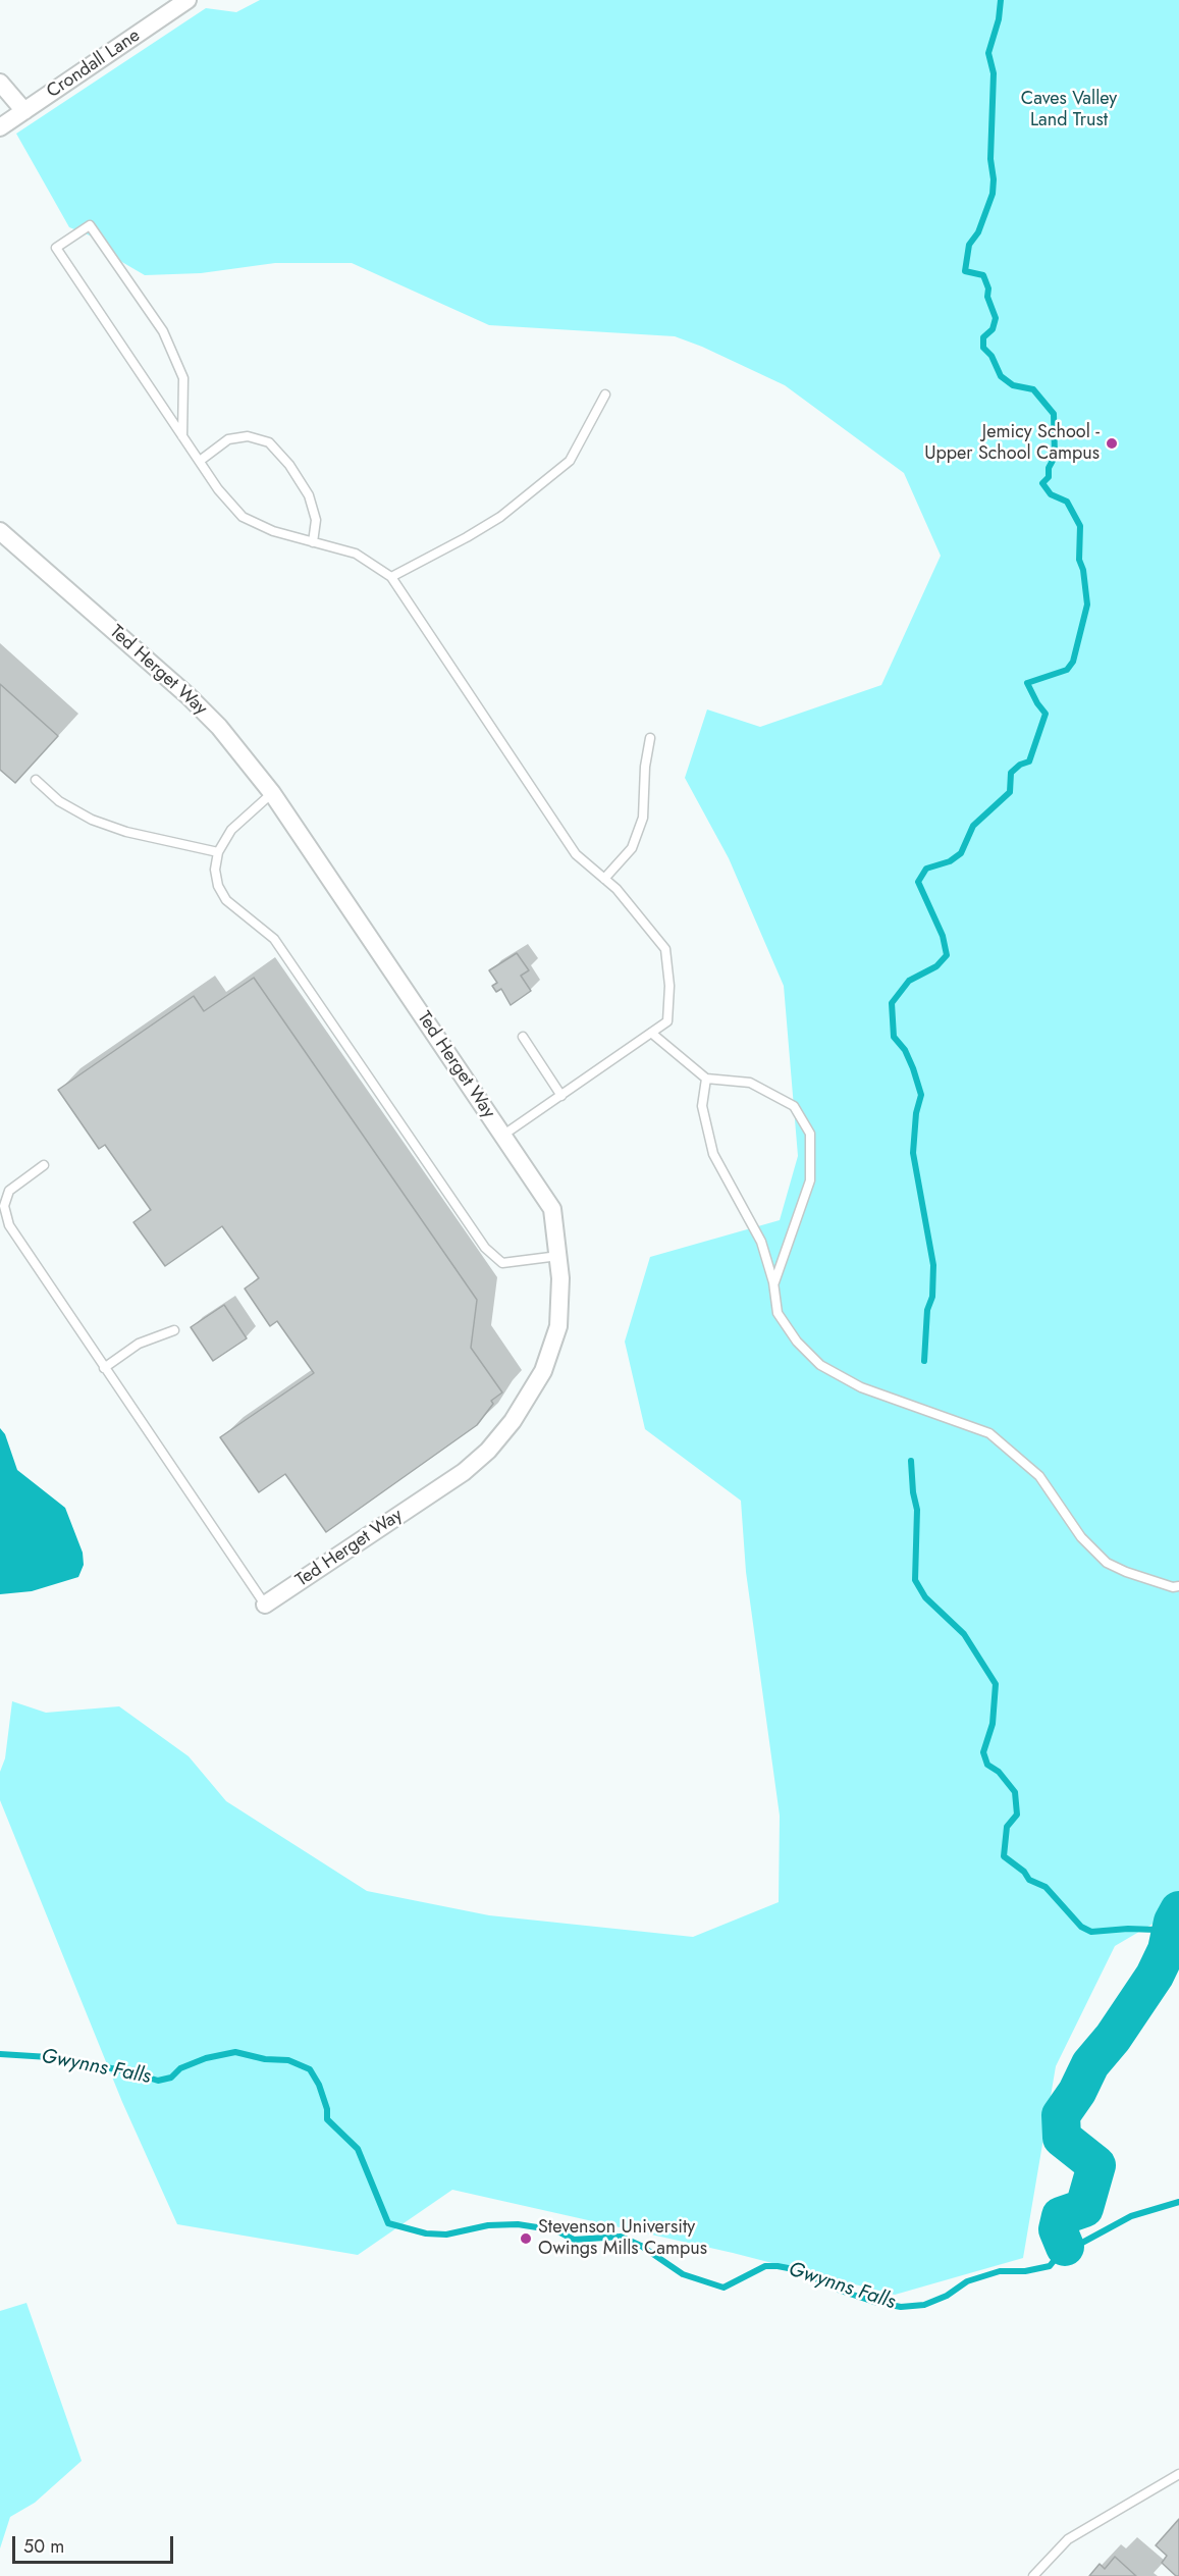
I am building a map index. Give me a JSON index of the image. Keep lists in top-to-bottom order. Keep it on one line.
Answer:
{"streets":{"street":["Crondall Lane","Ted Herget Way"]},"water":["Gwynns Falls"],"parks":["Caves Valley Land Trust"],"places":["Jemicy School - Upper School Campus","Stevenson University Owings Mills Campus"],"scale_bar":"50 m"}
